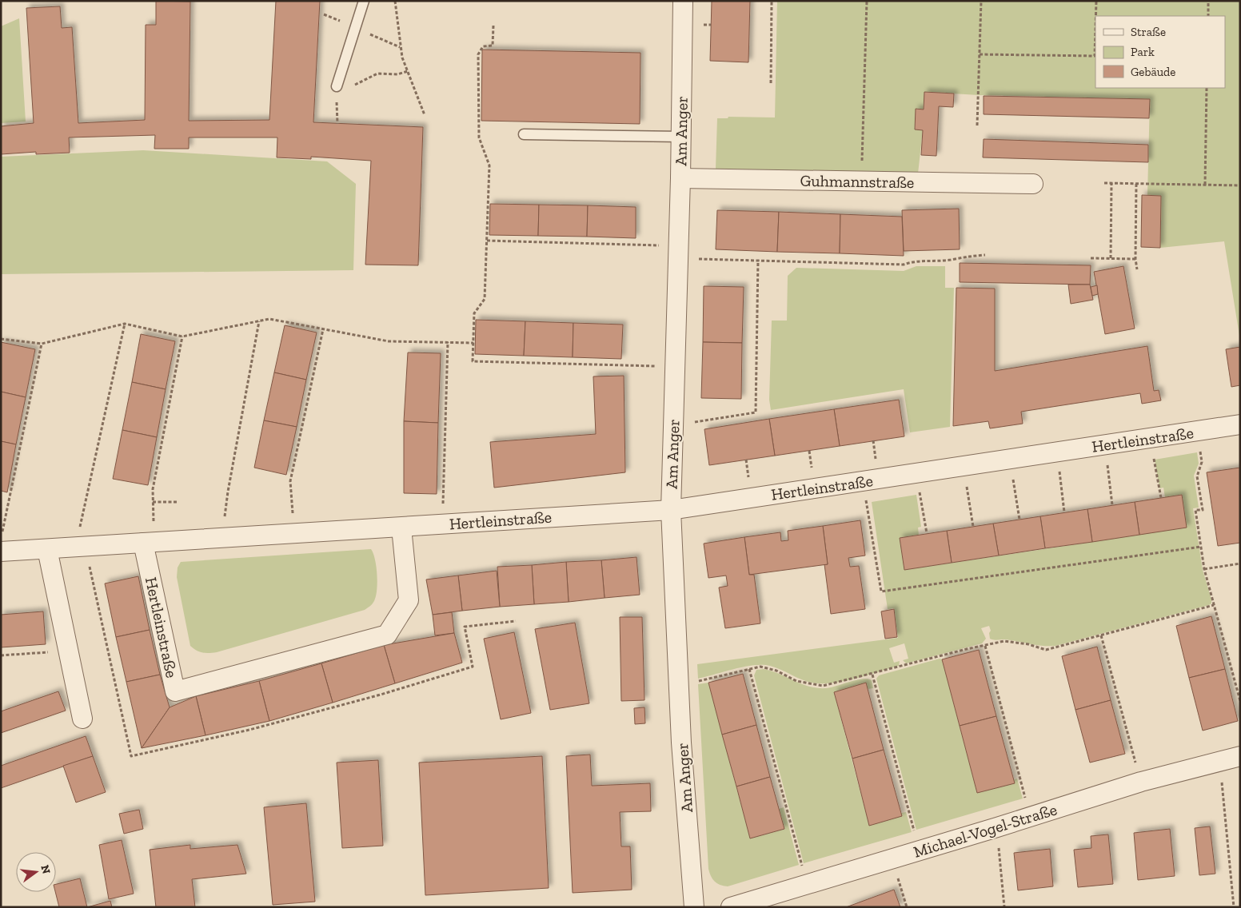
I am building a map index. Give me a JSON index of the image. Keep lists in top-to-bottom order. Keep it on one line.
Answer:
{"streets":{"street":["Am Anger","Guhmannstraße","Hertleinstraße","Michael-Vogel-Straße"]},"crossings":[["Am Anger","Guhmannstraße"],["Am Anger","Hertleinstraße"]],"legend":["Straße","Park","Gebäude"],"north":"right"}
